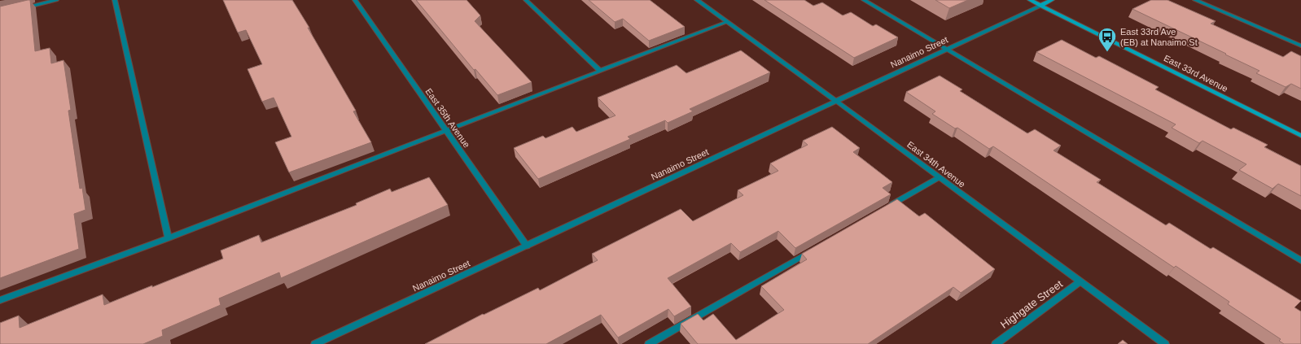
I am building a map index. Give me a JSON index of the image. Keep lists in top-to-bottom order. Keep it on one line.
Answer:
{"streets":{"street":["Nanaimo Street","East 33rd Avenue","East 35th Avenue","East 34th Avenue","Highgate Street"]},"crossings":[["Nanaimo Street","East 33rd Avenue"],["Nanaimo Street","East 35th Avenue"],["Nanaimo Street","East 34th Avenue"],["East 34th Avenue","Highgate Street"]],"places":{"bus stop":["East 33rd Ave (EB) at Nanaimo St"]}}
